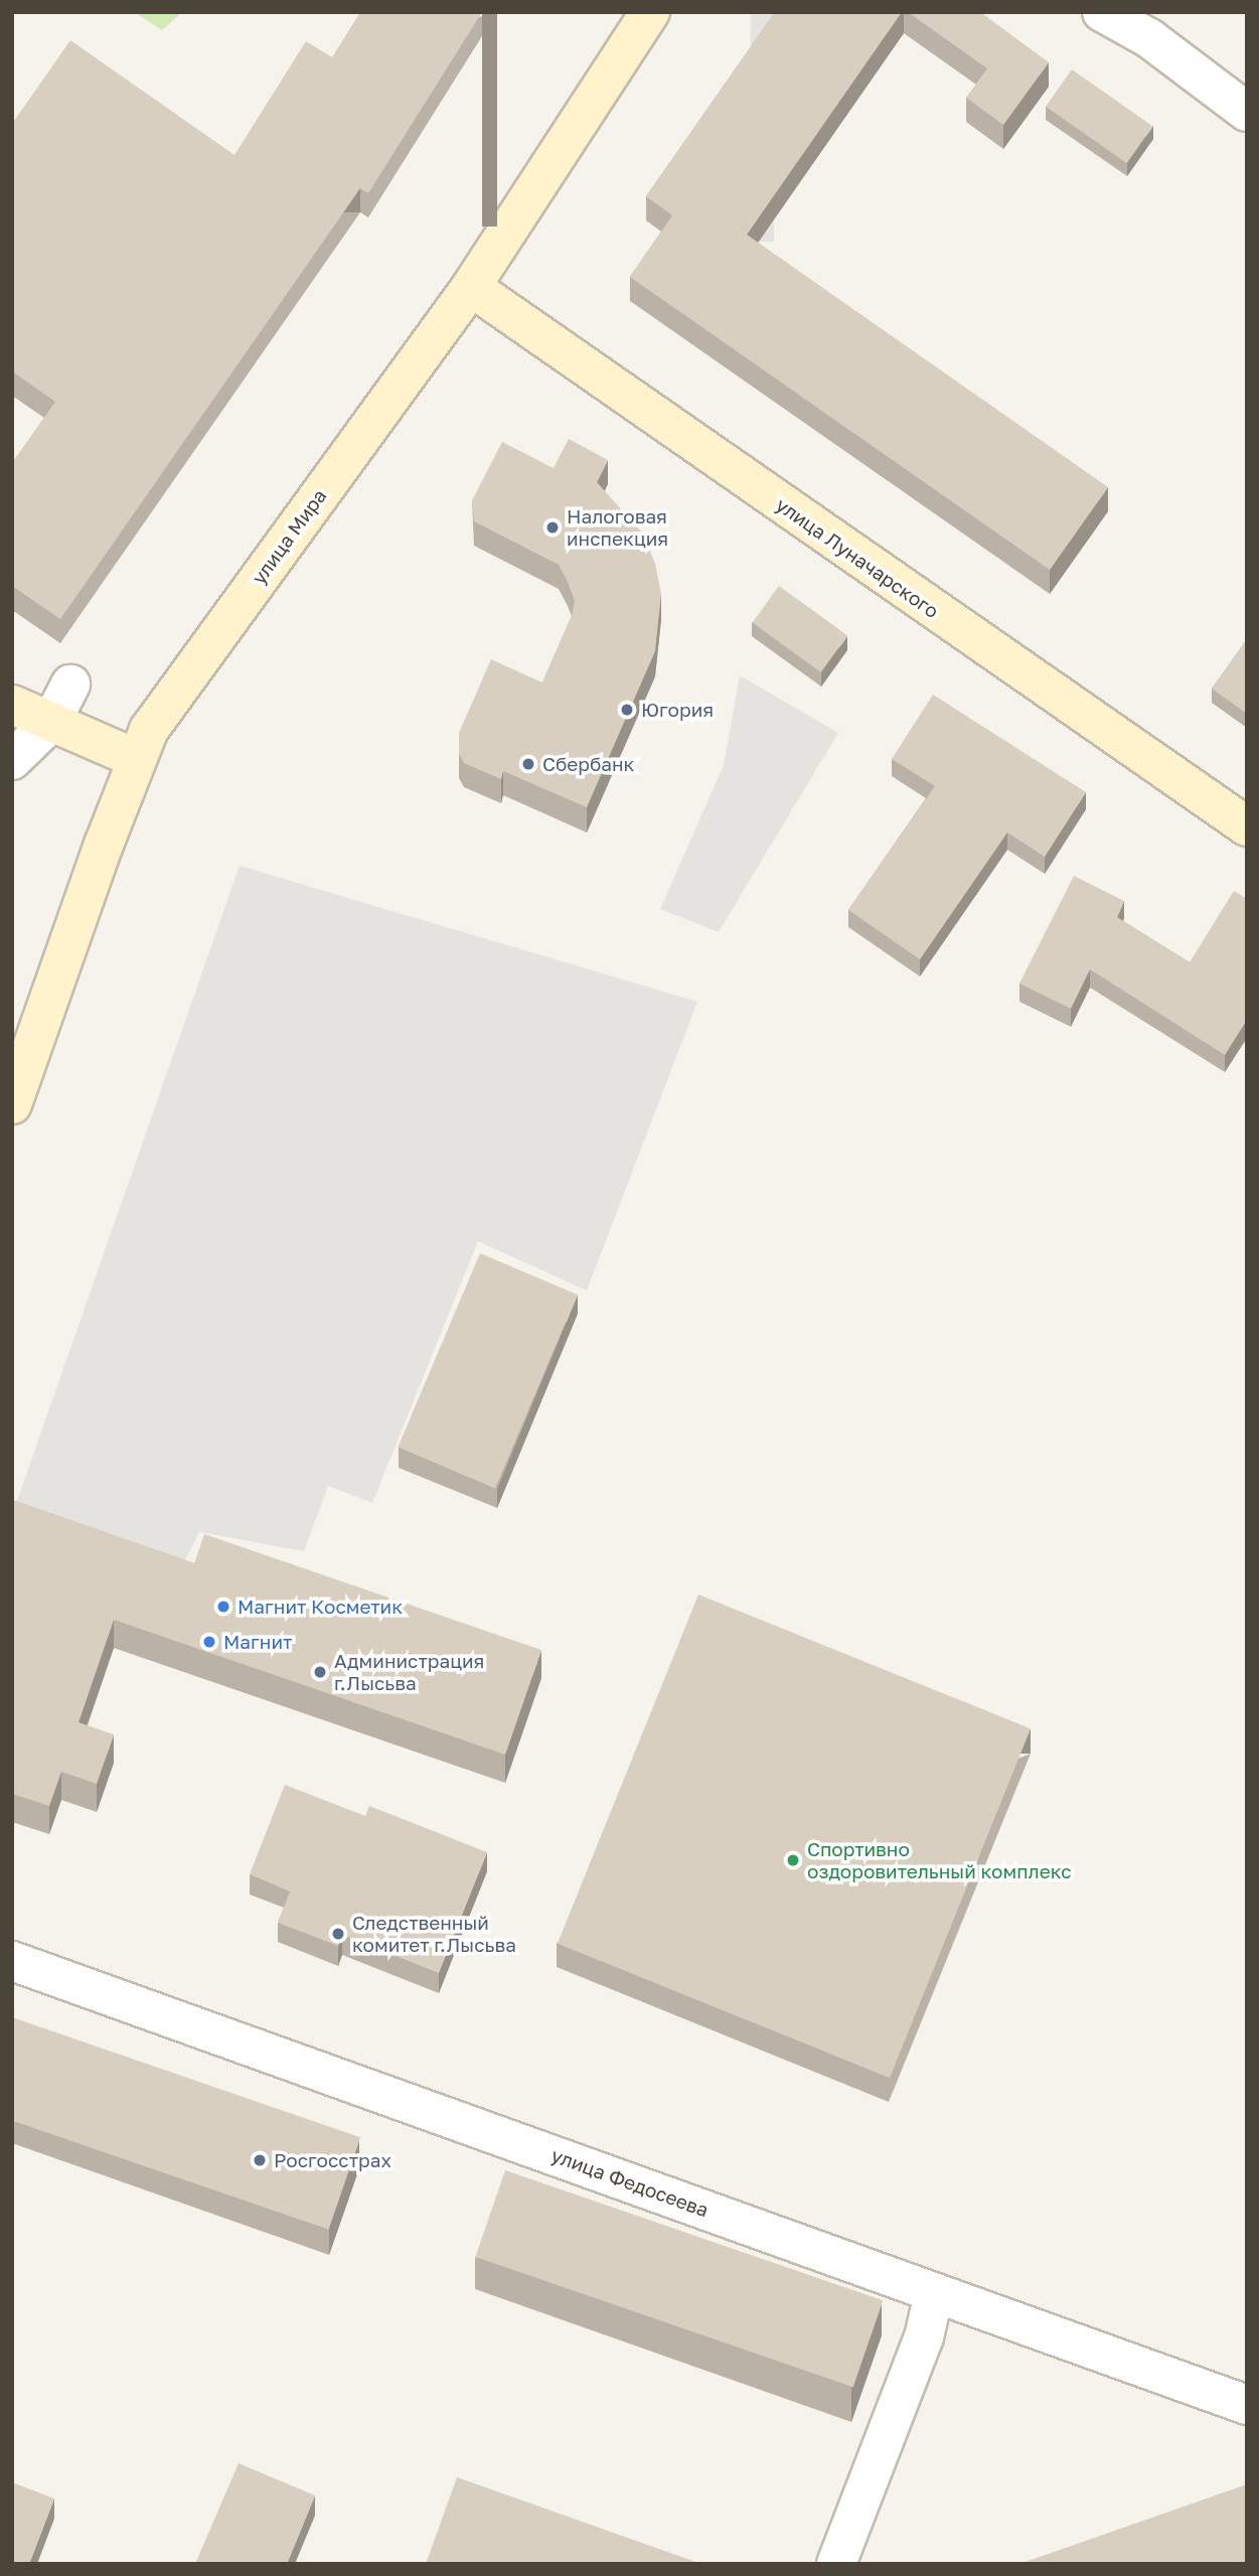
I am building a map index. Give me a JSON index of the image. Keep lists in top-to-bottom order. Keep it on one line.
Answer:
{"streets":{"street":["улица Мира","улица Луначарского","улица Федосеева"]},"crossings":[["улица Мира","улица Луначарского"]],"places":["Налоговая инспекция","Югория","Сбербанк","Магнит Косметик","Магнит","Администрация г.Лысьва","Спортивно оздоровительный комплекс","Следственный комитет г.Лысьва","Росгосстрах"]}
